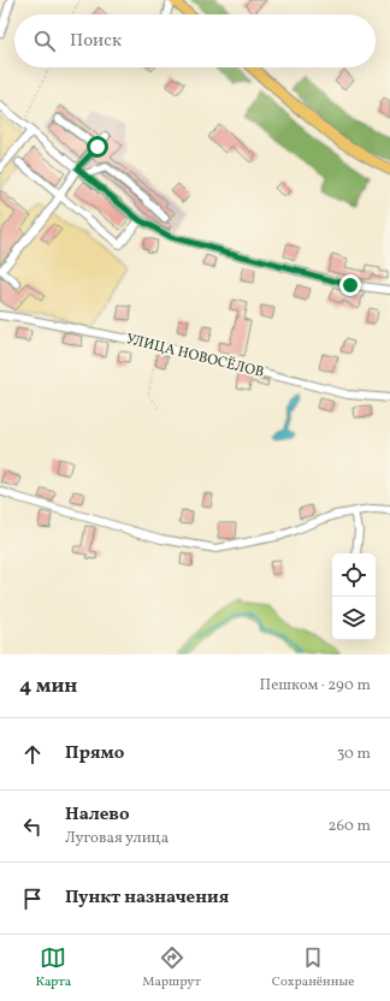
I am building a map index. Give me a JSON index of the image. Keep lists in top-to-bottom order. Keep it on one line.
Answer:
{"streets":{"street":["УЛИЦА НОВОСЁЛОВ"]},"page":{"search":"Поиск","heading":["4 мин","Пешком · 290 m"],"list":[["Прямо","30 m"],["Налево","Луговая улица","260 m"],"Пункт назначения"],"nav":["Карта","Маршрут","Сохранённые"]}}
